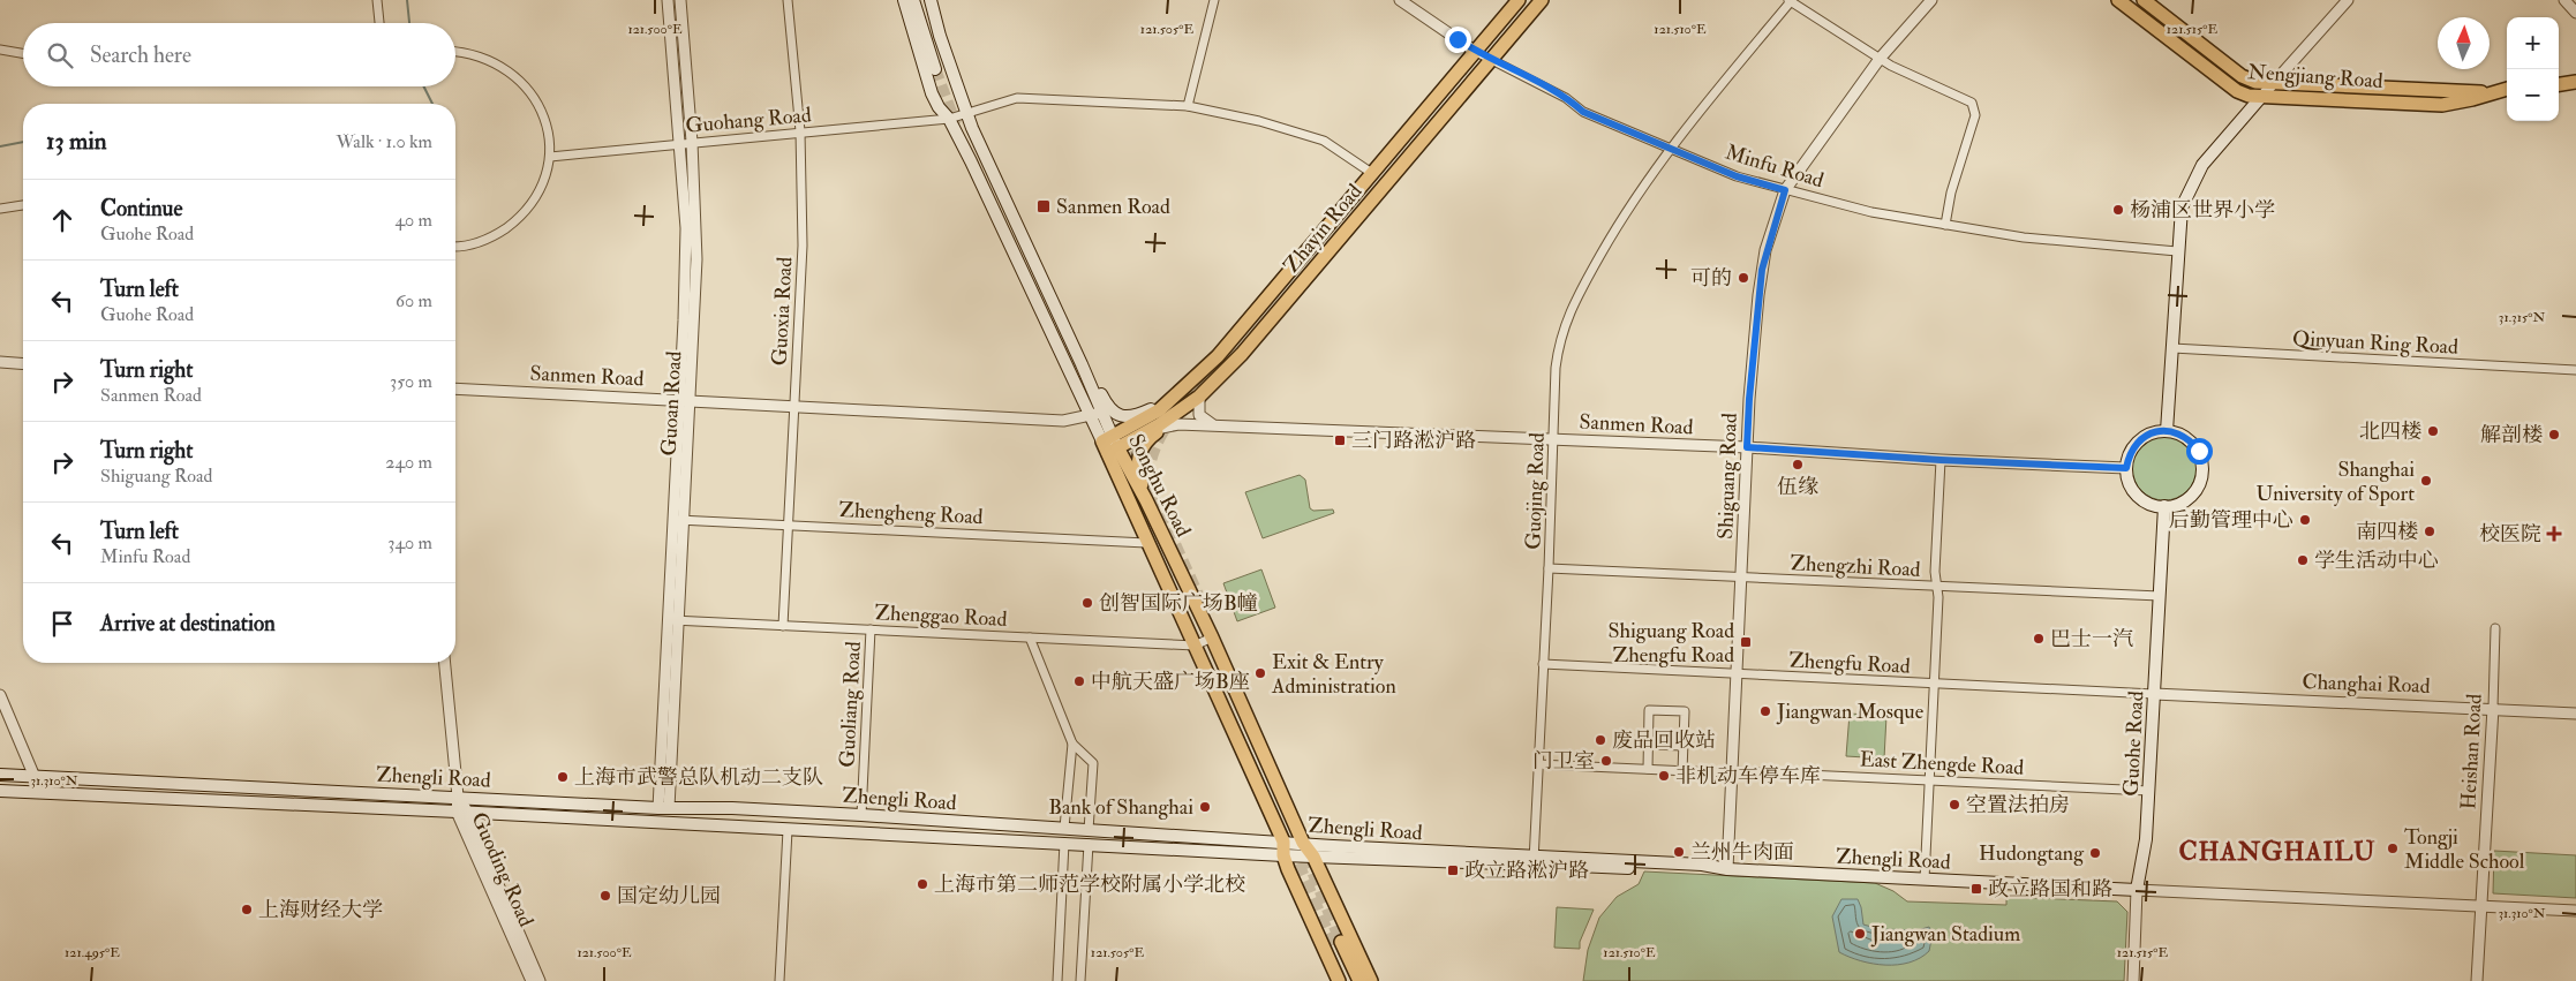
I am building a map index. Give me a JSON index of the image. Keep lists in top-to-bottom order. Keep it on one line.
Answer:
{"streets":{"main road":["Nengjiang Road","Zhayin Road","Songhu Road","Guohe Road","Zhengli Road"],"street":["Guohang Road","Minfu Road","Guoxia Road","Qinyuan Ring Road","Sanmen Road","Guoan Road","Shiguang Road","Guojing Road","Zhengheng Road","Zhengzhi Road","Zhenggao Road","Zhengfu Road","Changhai Road","Guoliang Road","Heishan Road","East Zhengde Road","Guoding Road"]},"crossings":[["Guohang Road","Zhayin Road"],["Guohang Road","Guoxia Road"],["Guohang Road","Guoan Road"],["Guohang Road","Songhu Road"],["Minfu Road","Zhayin Road"],["Minfu Road","Shiguang Road"],["Minfu Road","Guojing Road"],["Zhayin Road","Sanmen Road"],["Zhayin Road","Songhu Road"],["Guoxia Road","Sanmen Road"],["Guoxia Road","Zhengheng Road"],["Guoxia Road","Zhenggao Road"],["Sanmen Road","Guoan Road"],["Sanmen Road","Shiguang Road"],["Sanmen Road","Songhu Road"],["Sanmen Road","Guojing Road"],["Sanmen Road","Guohe Road"],["Guoan Road","Zhengheng Road"],["Guoan Road","Zhenggao Road"],["Guoan Road","Zhengli Road"],["Shiguang Road","Zhengzhi Road"],["Shiguang Road","Zhengfu Road"],["Shiguang Road","East Zhengde Road"],["Shiguang Road","Zhengli Road"],["Songhu Road","Zhengheng Road"],["Songhu Road","Zhenggao Road"],["Songhu Road","Zhengli Road"],["Guojing Road","Zhengzhi Road"],["Guojing Road","Zhengfu Road"],["Guojing Road","Zhengli Road"],["Zhengzhi Road","Guohe Road"],["Zhenggao Road","Guoliang Road"],["Zhengfu Road","Changhai Road"],["Zhengfu Road","Guohe Road"],["Changhai Road","Guohe Road"],["Changhai Road","Heishan Road"],["Guoliang Road","Zhengli Road"],["Guohe Road","East Zhengde Road"],["Guohe Road","Zhengli Road"],["Heishan Road","Zhengli Road"],["Zhengli Road","Guoding Road"]],"districts":["CHANGHAILU"],"places":{"transit":["Sanmen Road","三门路淞沪路","Shiguang Road Zhengfu Road","政立路淞沪路","政立路国和路"],"other":["杨浦区世界小学","可的","北四楼","解剖楼","伍缘","Shanghai University of Sport","后勤管理中心","南四楼","学生活动中心","创智国际广场B幢","巴士一汽","Exit & Entry Administration","中航天盛广场B座","Jiangwan Mosque","废品回收站","门卫室","非机动车停车库","上海市武警总队机动二支队","空置法拍房","Bank of Shanghai","Tongji Middle School","兰州牛肉面","Hudongtang","上海市第二师范学校附属小学北校","国定幼儿园","上海财经大学","Jiangwan Stadium"],"health":["校医院"]},"north":"top","page":{"map_buttons":["+","−"],"search":"Search here","heading":["13 min","Walk · 1.0 km"],"list":[["Continue","Guohe Road","40 m"],["Turn left","Guohe Road","60 m"],["Turn right","Sanmen Road","350 m"],["Turn right","Shiguang Road","240 m"],["Turn left","Minfu Road","340 m"],"Arrive at destination"]},"coordinates":["121.500°E","121.505°E","121.510°E","121.515°E","31.315°N","31.310°N","121.495°E"]}
